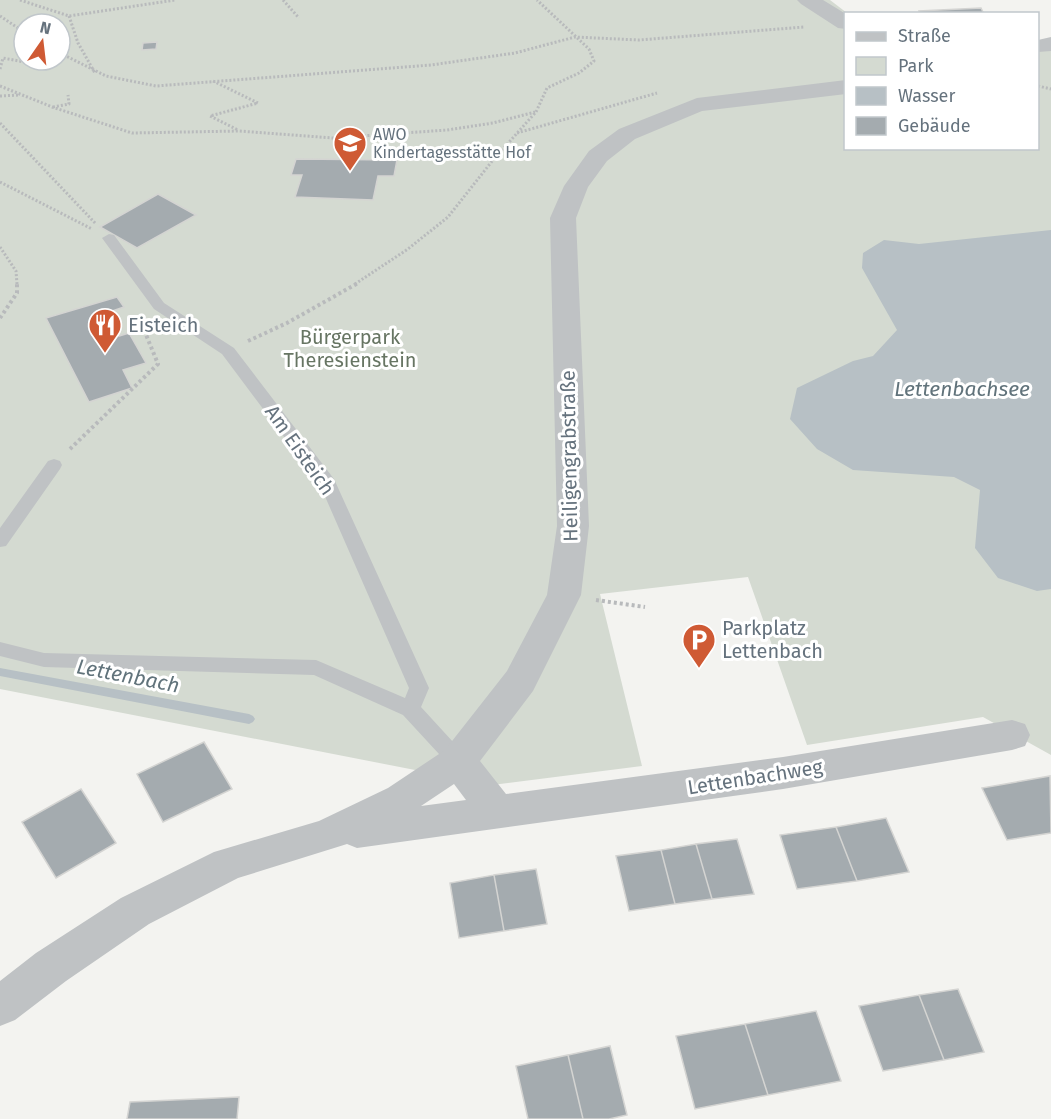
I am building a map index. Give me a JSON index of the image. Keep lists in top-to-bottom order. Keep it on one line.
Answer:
{"streets":{"street":["Heiligengrabstraße","Lettenbachweg"],"lane":["Am Eisteich"]},"crossings":[["Heiligengrabstraße","Lettenbachweg"]],"water":["Lettenbachsee","Lettenbach"],"parks":["Bürgerpark Theresienstein"],"places":{"school or university":["AWO Kindertagesstätte Hof"],"restaurant":["Eisteich"],"parking":["Parkplatz Lettenbach"]},"legend":["Straße","Park","Wasser","Gebäude"],"north":"top"}
